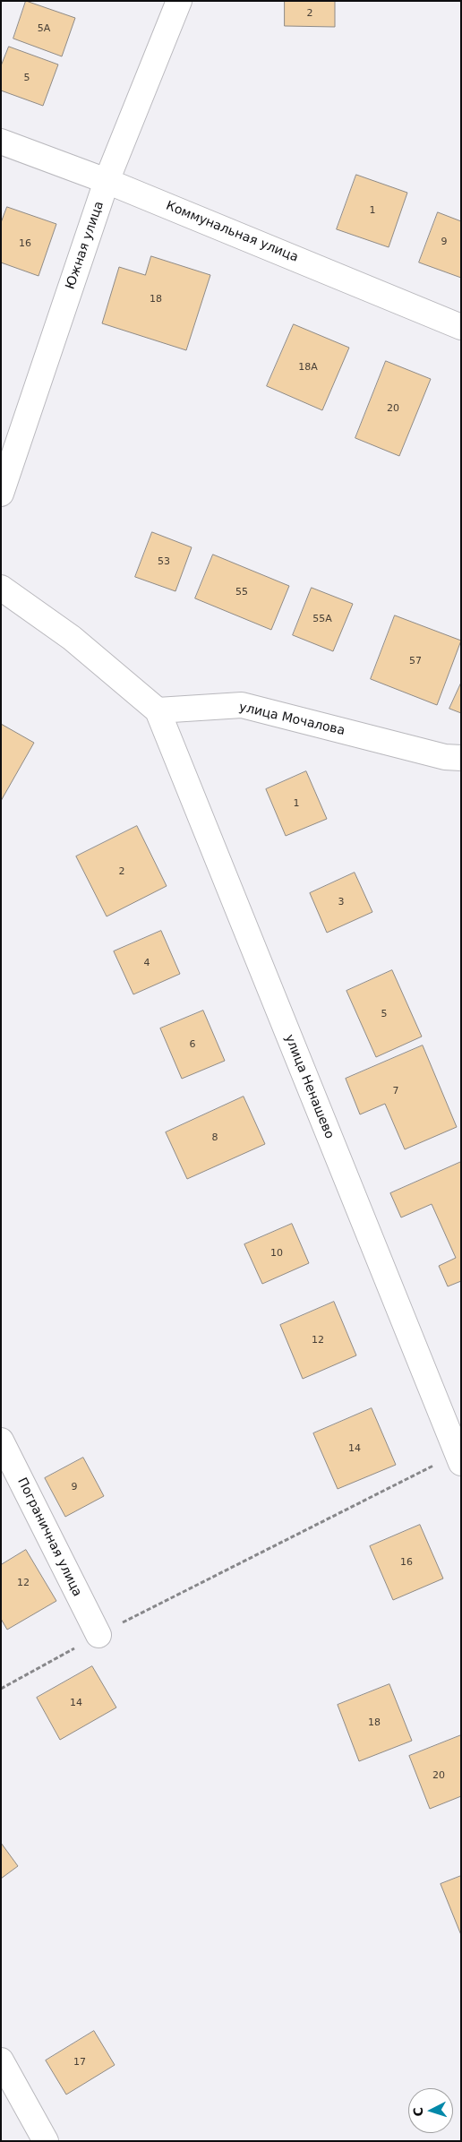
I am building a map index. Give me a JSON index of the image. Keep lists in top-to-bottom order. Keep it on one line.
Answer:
{"streets":{"street":["Коммунальная улица","Южная улица","улица Мочалова","улица Ненашево","Пограничная улица"]},"crossings":[["Коммунальная улица","Южная улица"],["улица Мочалова","улица Ненашево"]],"house_numbers":["2","5А","5","1","9","16","18","18А","20","53","55","55А","57","1","2","3","4","5","6","7","8","10","12","14","9","16","12","14","18","20","17"],"north":"left"}
